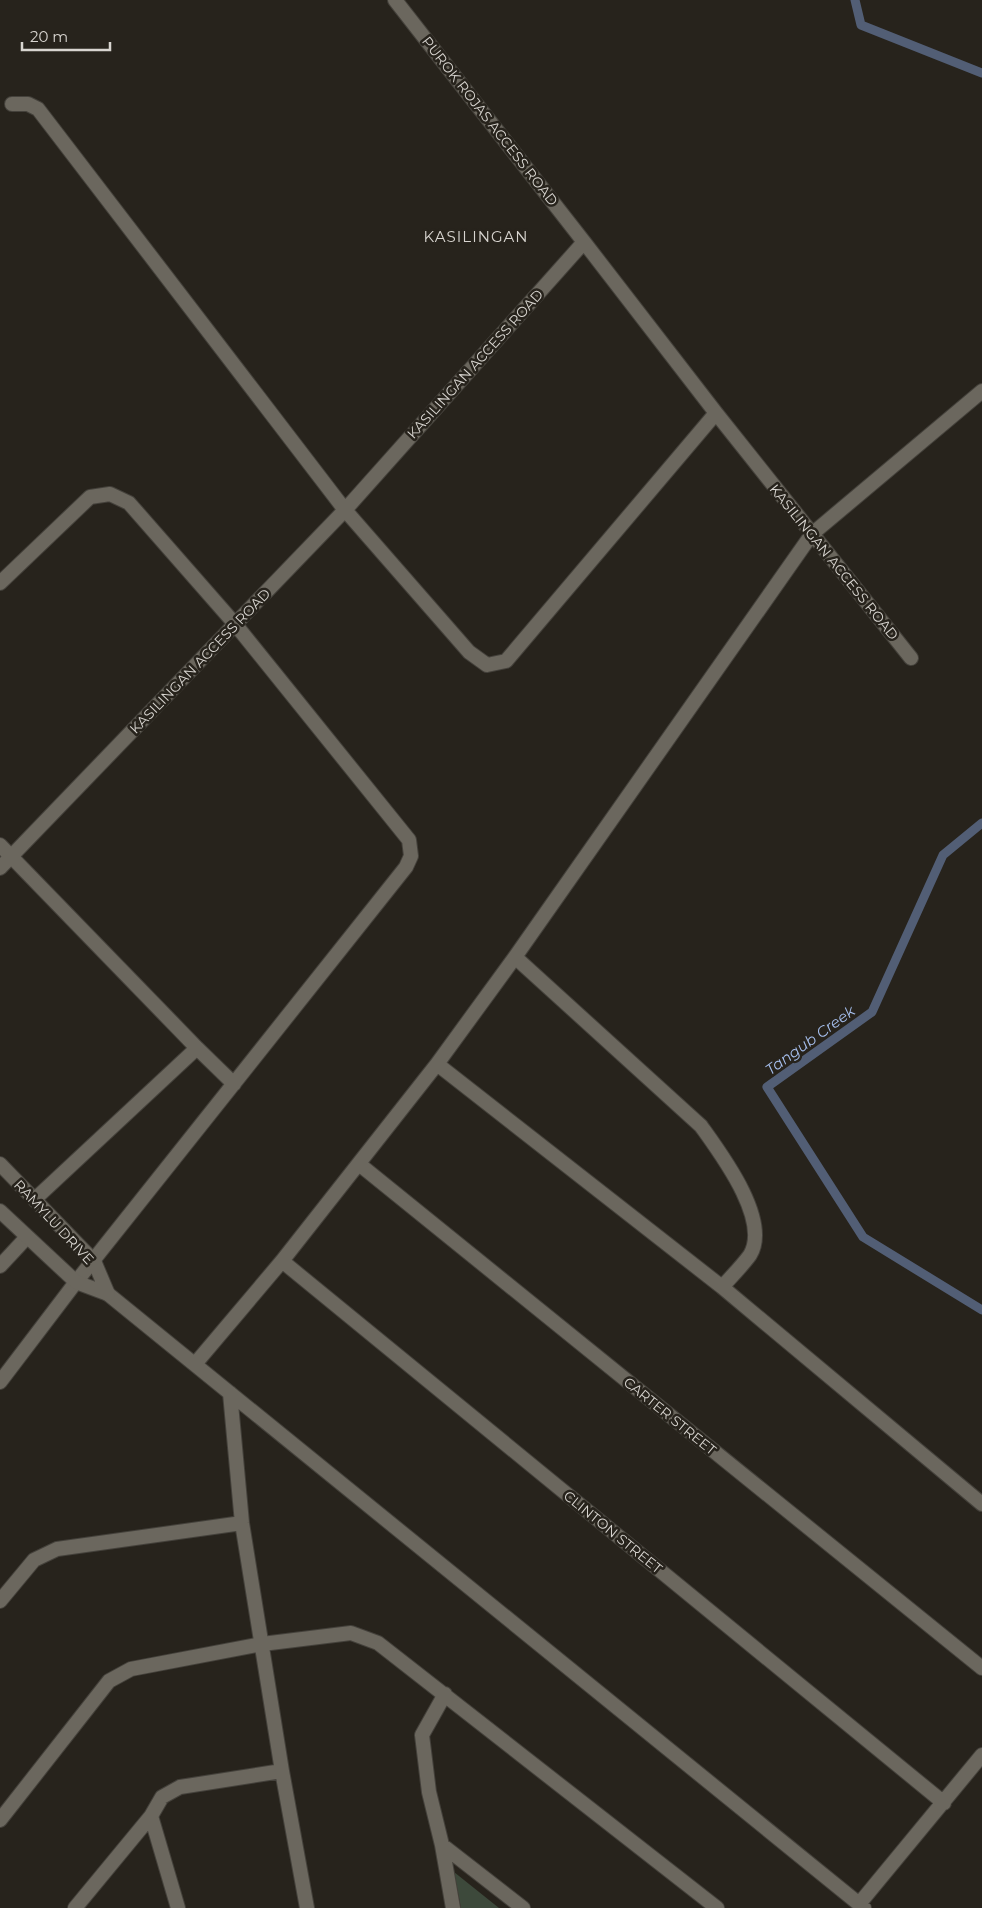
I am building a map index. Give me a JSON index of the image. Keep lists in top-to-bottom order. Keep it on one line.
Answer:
{"streets":{"street":["PUROK ROJAS ACCESS ROAD","KASILINGAN ACCESS ROAD","RAMYLU DRIVE","CARTER STREET","CLINTON STREET"]},"crossings":[["PUROK ROJAS ACCESS ROAD","KASILINGAN ACCESS ROAD"]],"districts":["KASILINGAN"],"water":["Tangub Creek"],"scale_bar":"20 m"}
